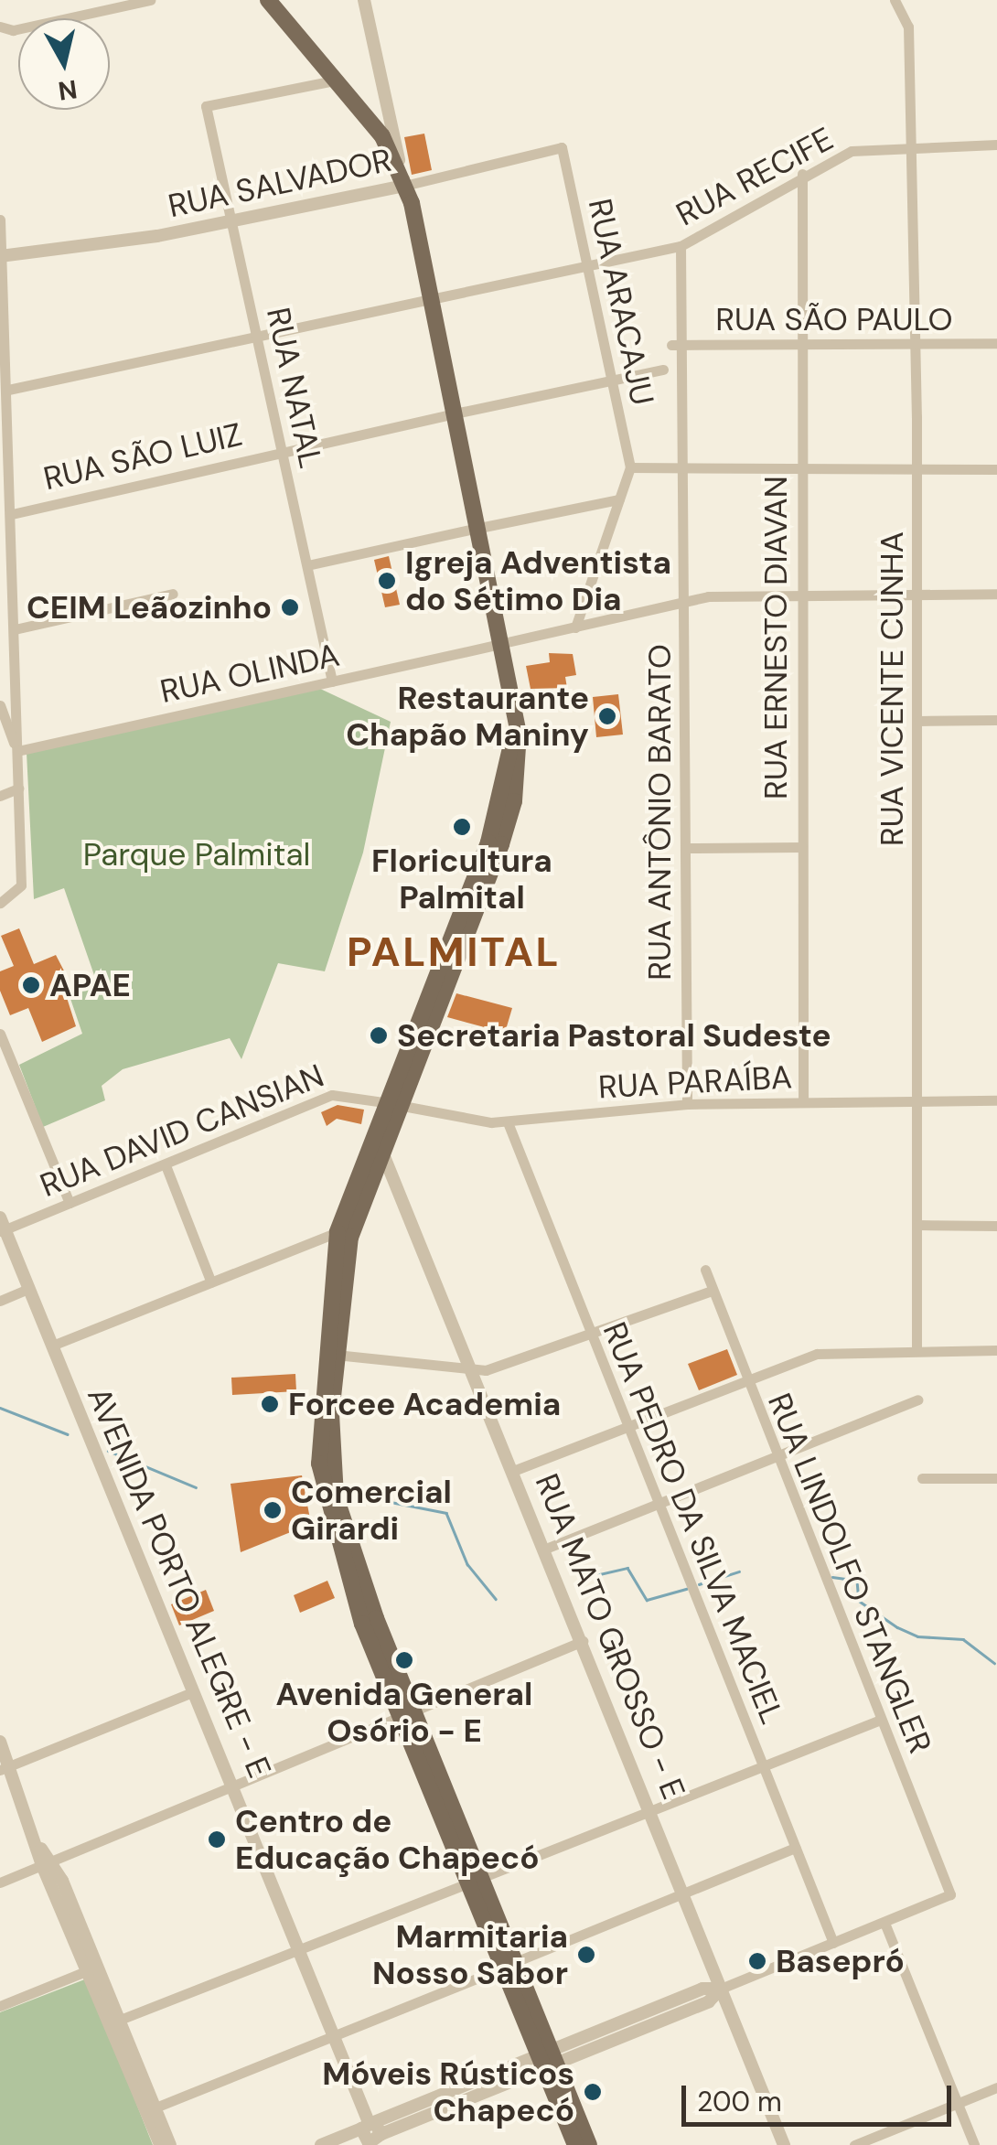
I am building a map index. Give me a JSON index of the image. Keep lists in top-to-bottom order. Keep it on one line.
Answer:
{"streets":{"street":["RUA RECIFE","RUA SALVADOR","RUA ARACAJU","RUA SÃO PAULO","RUA NATAL","RUA SÃO LUIZ","RUA ERNESTO DIAVAN","RUA OLINDA","RUA VICENTE CUNHA","RUA ANTÔNIO BARATO","RUA PARAÍBA","RUA DAVID CANSIAN","RUA PEDRO DA SILVA MACIEL","RUA LINDOLFO STANGLER","AVENIDA PORTO ALEGRE - E","RUA MATO GROSSO - E"]},"crossings":[["RUA RECIFE","RUA ARACAJU"],["RUA RECIFE","RUA NATAL"],["RUA RECIFE","RUA ERNESTO DIAVAN"],["RUA RECIFE","RUA VICENTE CUNHA"],["RUA RECIFE","RUA ANTÔNIO BARATO"],["RUA SALVADOR","RUA ARACAJU"],["RUA SALVADOR","RUA NATAL"],["RUA ARACAJU","RUA SÃO LUIZ"],["RUA SÃO PAULO","RUA ERNESTO DIAVAN"],["RUA SÃO PAULO","RUA VICENTE CUNHA"],["RUA SÃO PAULO","RUA ANTÔNIO BARATO"],["RUA NATAL","RUA SÃO LUIZ"],["RUA NATAL","RUA OLINDA"],["RUA ERNESTO DIAVAN","RUA OLINDA"],["RUA ERNESTO DIAVAN","RUA PARAÍBA"],["RUA OLINDA","RUA VICENTE CUNHA"],["RUA OLINDA","RUA ANTÔNIO BARATO"],["RUA VICENTE CUNHA","RUA PARAÍBA"],["RUA ANTÔNIO BARATO","RUA PARAÍBA"],["RUA PARAÍBA","RUA DAVID CANSIAN"],["RUA PARAÍBA","RUA PEDRO DA SILVA MACIEL"],["RUA DAVID CANSIAN","AVENIDA PORTO ALEGRE - E"]],"districts":["PALMITAL"],"parks":["Parque Palmital"],"places":["Igreja Adventista do Sétimo Dia","CEIM Leãozinho","Restaurante Chapão Maniny","Floricultura Palmital","APAE","Secretaria Pastoral Sudeste","Forcee Academia","Comercial Girardi","Avenida General Osório - E","Centro de Educação Chapecó","Marmitaria Nosso Sabor","Basepró","Móveis Rústicos Chapecó"],"scale_bar":"200 m","north":"bottom"}
